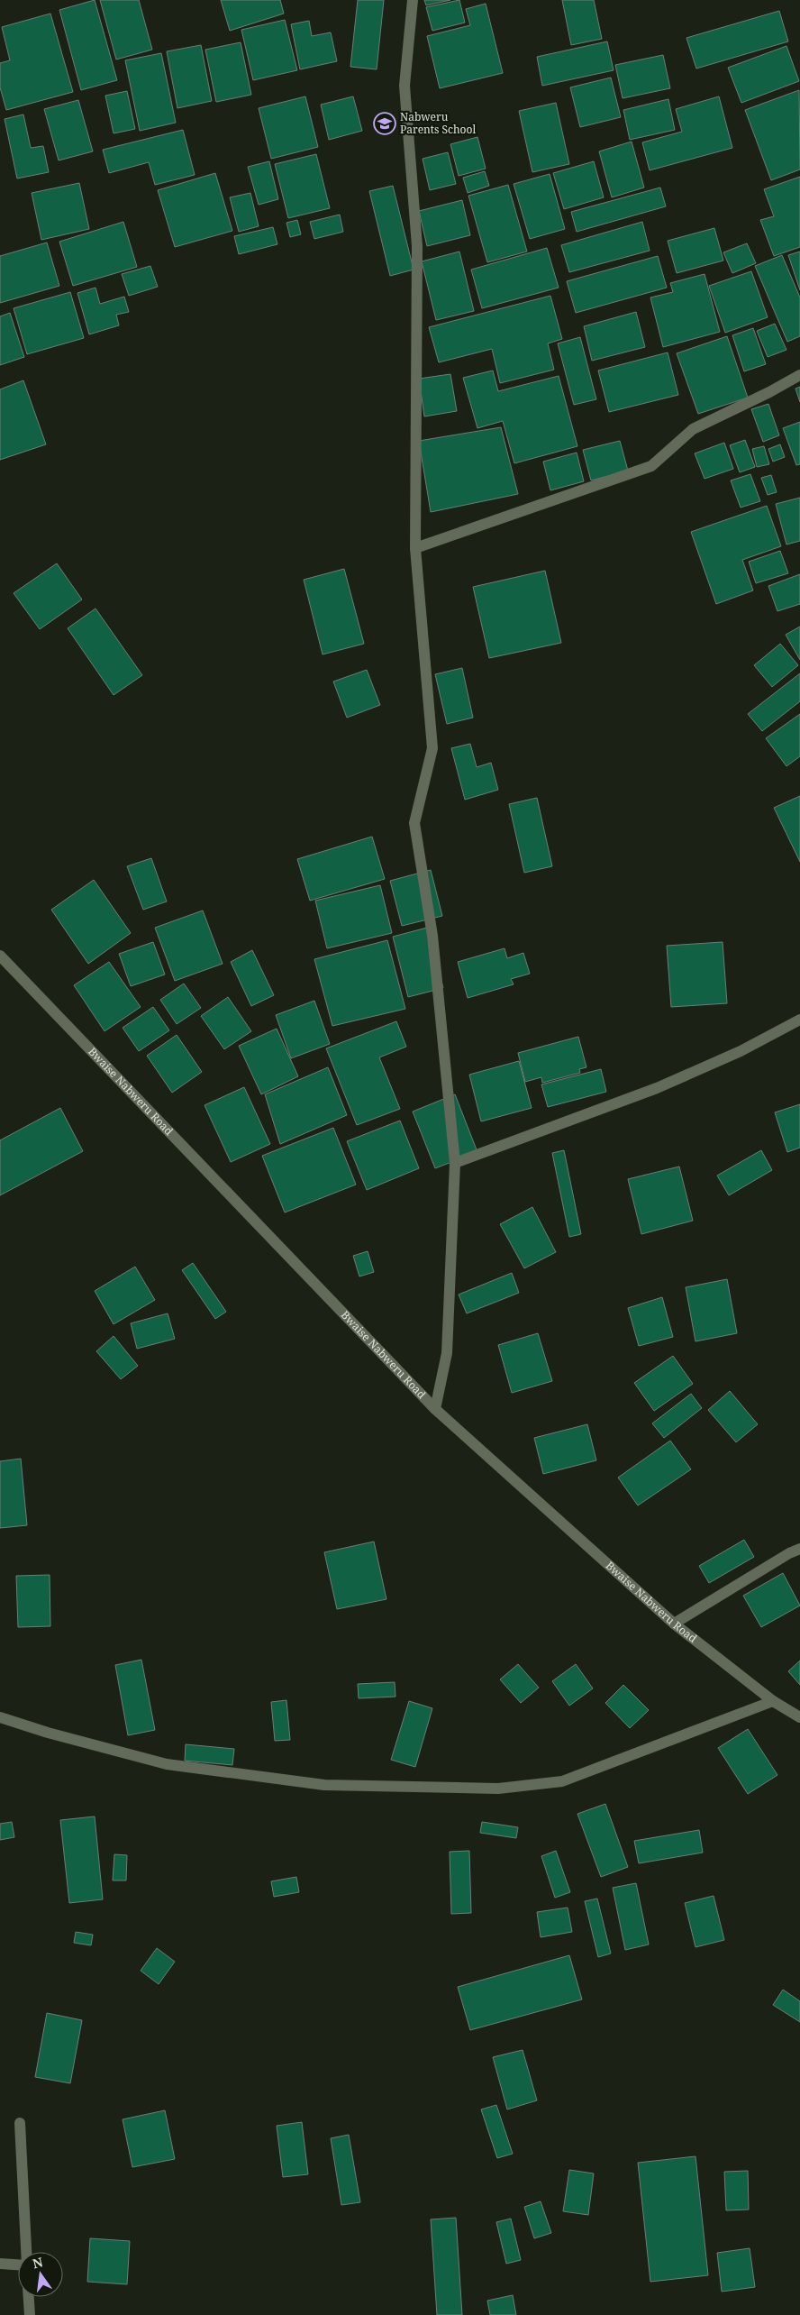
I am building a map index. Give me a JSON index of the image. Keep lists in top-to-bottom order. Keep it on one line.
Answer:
{"streets":{"street":["Bwaise Nabweru Road"]},"places":{"school or university":["Nabweru Parents School"]},"north":"top"}
